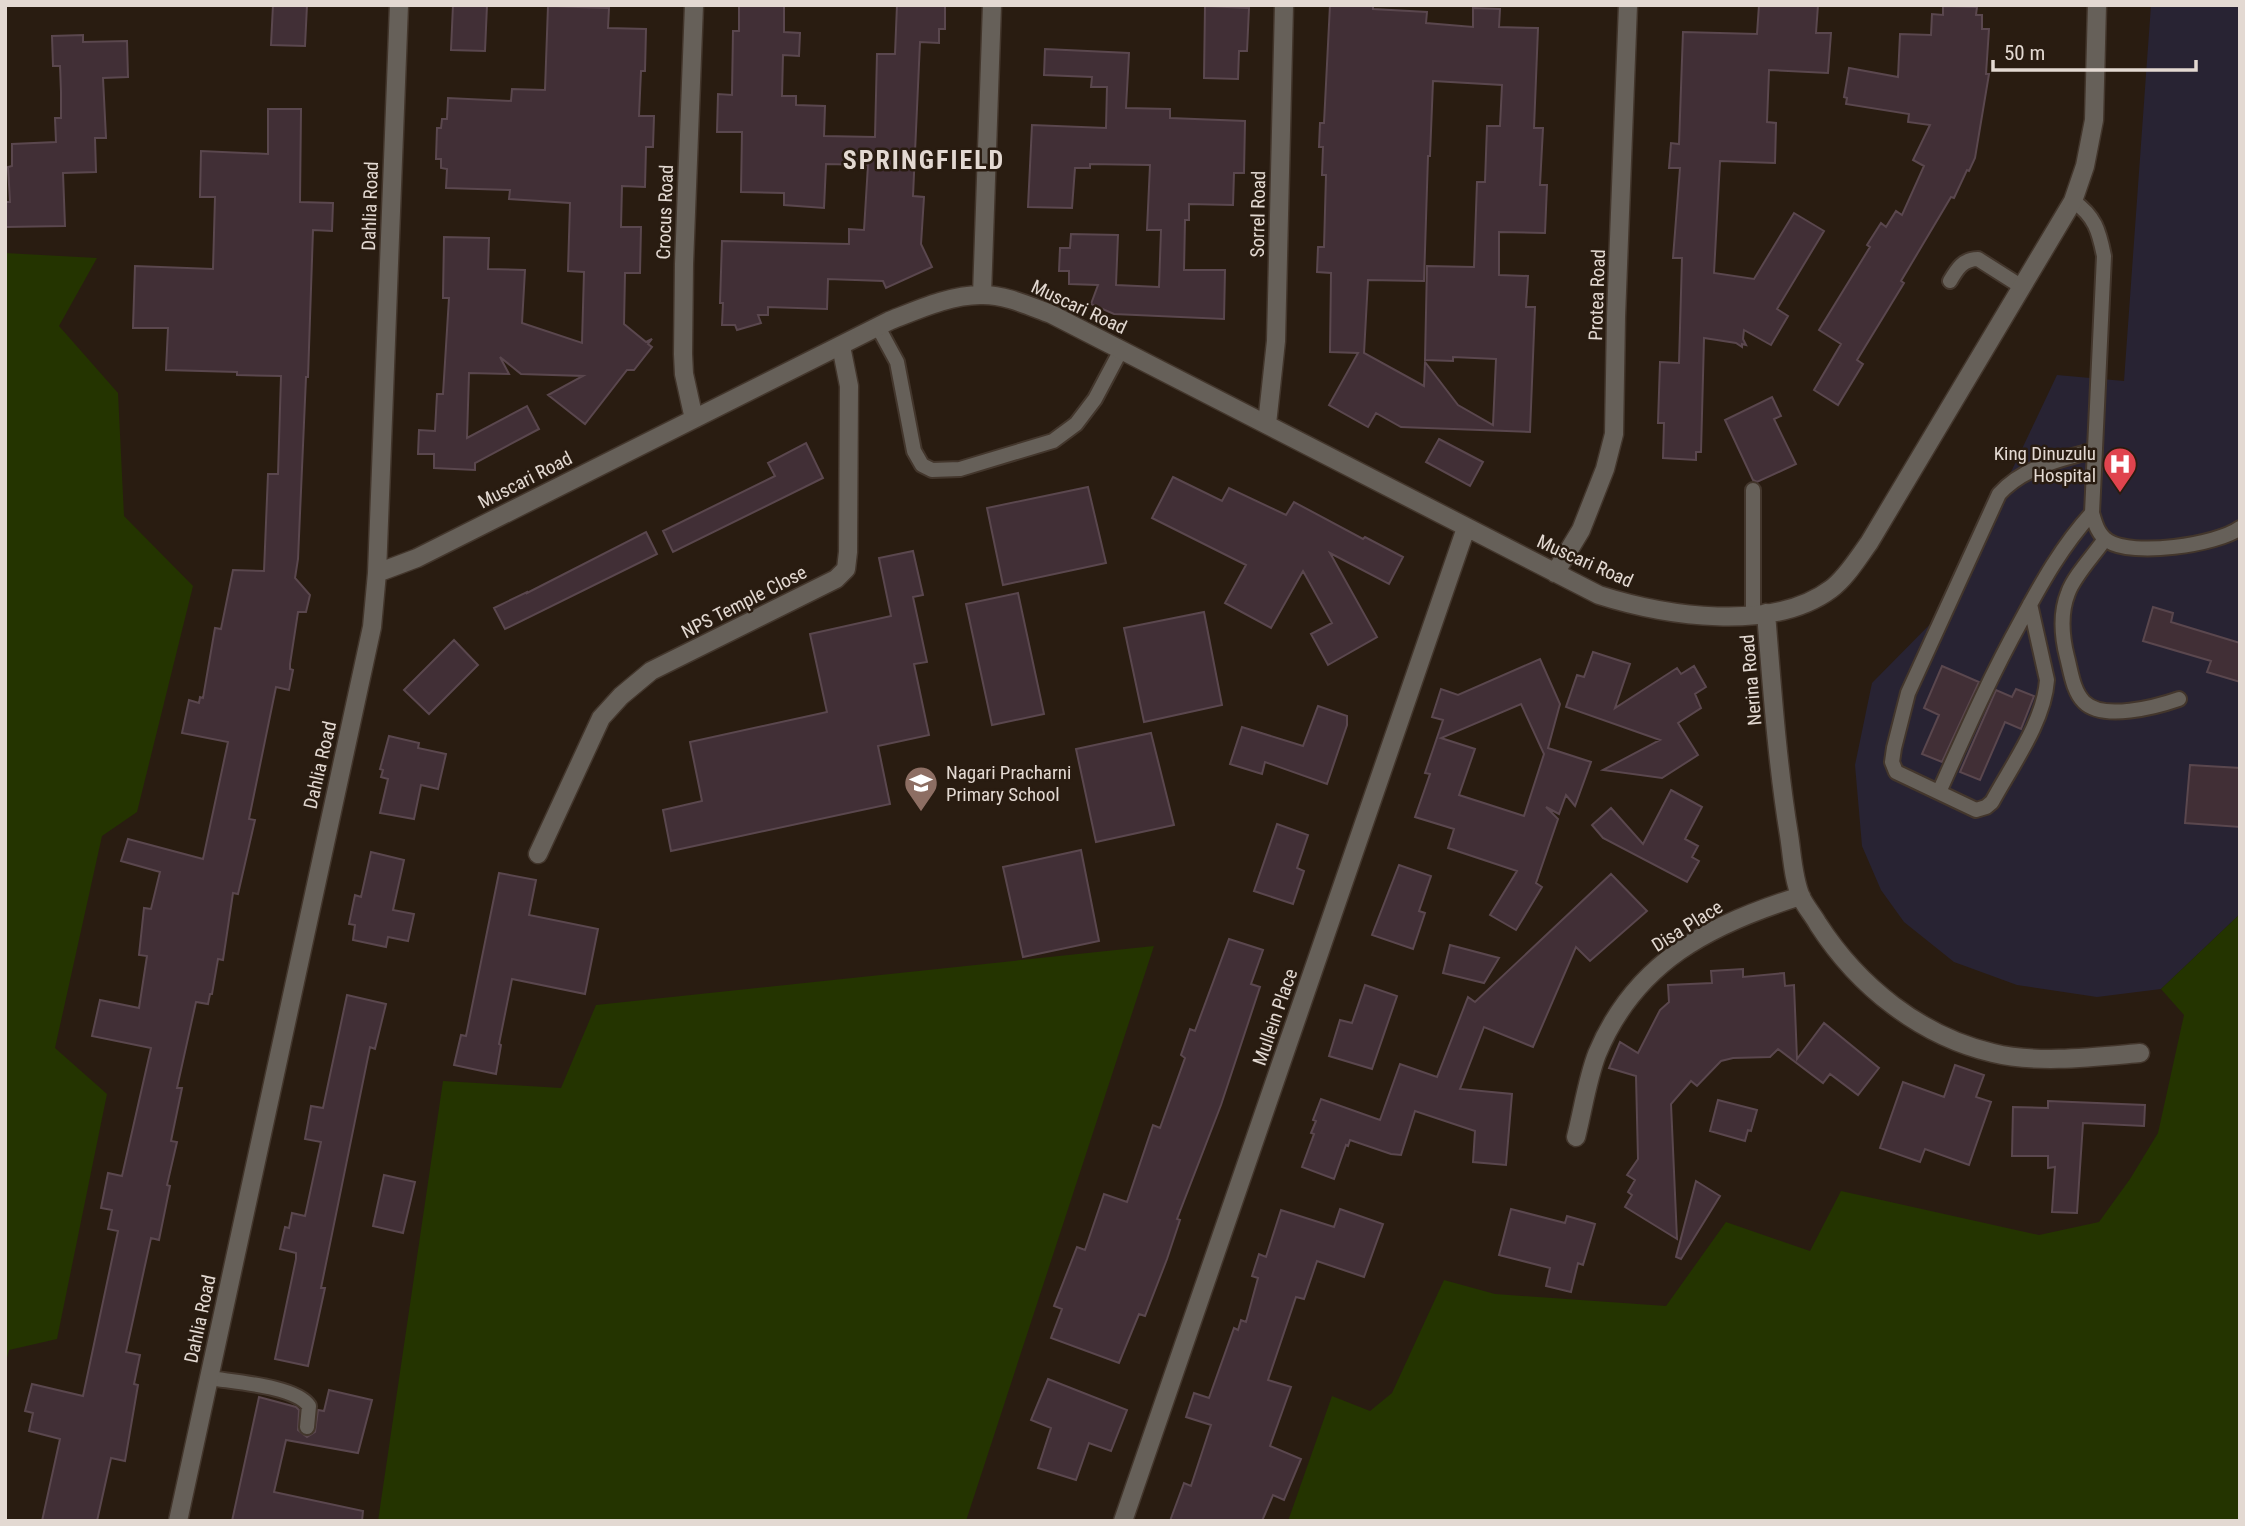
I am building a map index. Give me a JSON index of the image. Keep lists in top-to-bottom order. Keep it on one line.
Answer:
{"streets":{"street":["Dahlia Road","Crocus Road","Sorrel Road","Protea Road","Muscari Road","NPS Temple Close","Nerina Road","Disa Place","Mullein Place"]},"crossings":[["Dahlia Road","Muscari Road"],["Crocus Road","Muscari Road"],["Sorrel Road","Muscari Road"],["Protea Road","Muscari Road"],["Muscari Road","NPS Temple Close"],["Muscari Road","Nerina Road"],["Muscari Road","Mullein Place"],["Nerina Road","Disa Place"]],"districts":["SPRINGFIELD"],"places":{"hospital":["King Dinuzulu Hospital"],"school or university":["Nagari Pracharni Primary School"]},"scale_bar":"50 m"}
